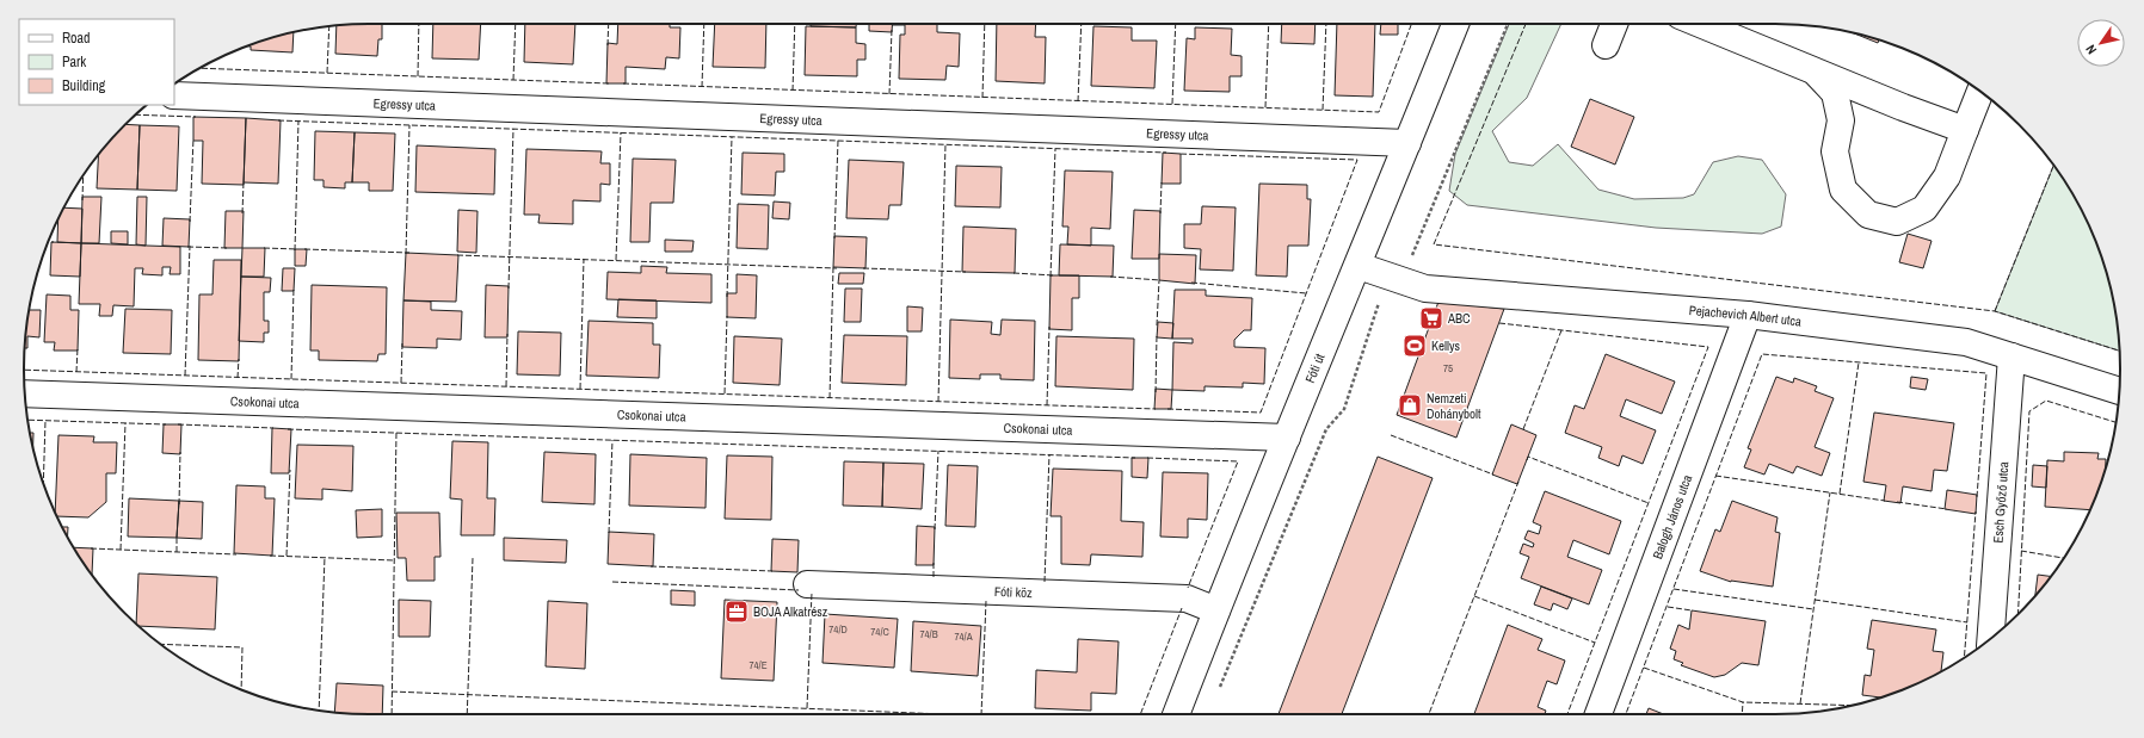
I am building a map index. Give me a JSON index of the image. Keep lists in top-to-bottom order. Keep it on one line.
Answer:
{"streets":{"street":["Egressy utca","Pejachevich Albert utca","Fóti út","Csokonai utca","Esch Győző utca","Balogh János utca","Fóti köz"]},"crossings":[["Egressy utca","Fóti út"],["Pejachevich Albert utca","Fóti út"],["Pejachevich Albert utca","Esch Győző utca"],["Pejachevich Albert utca","Balogh János utca"],["Fóti út","Csokonai utca"],["Fóti út","Fóti köz"]],"places":{"supermarket":["ABC"],"sports":["Kellys"],"shop":["Nemzeti Dohánybolt"],"office":["BOJA Alkatrész"]},"house_numbers":["75","74/D","74/C","74/B","74/A","74/E"],"legend":["Road","Park","Building"],"north":"bottom left"}
